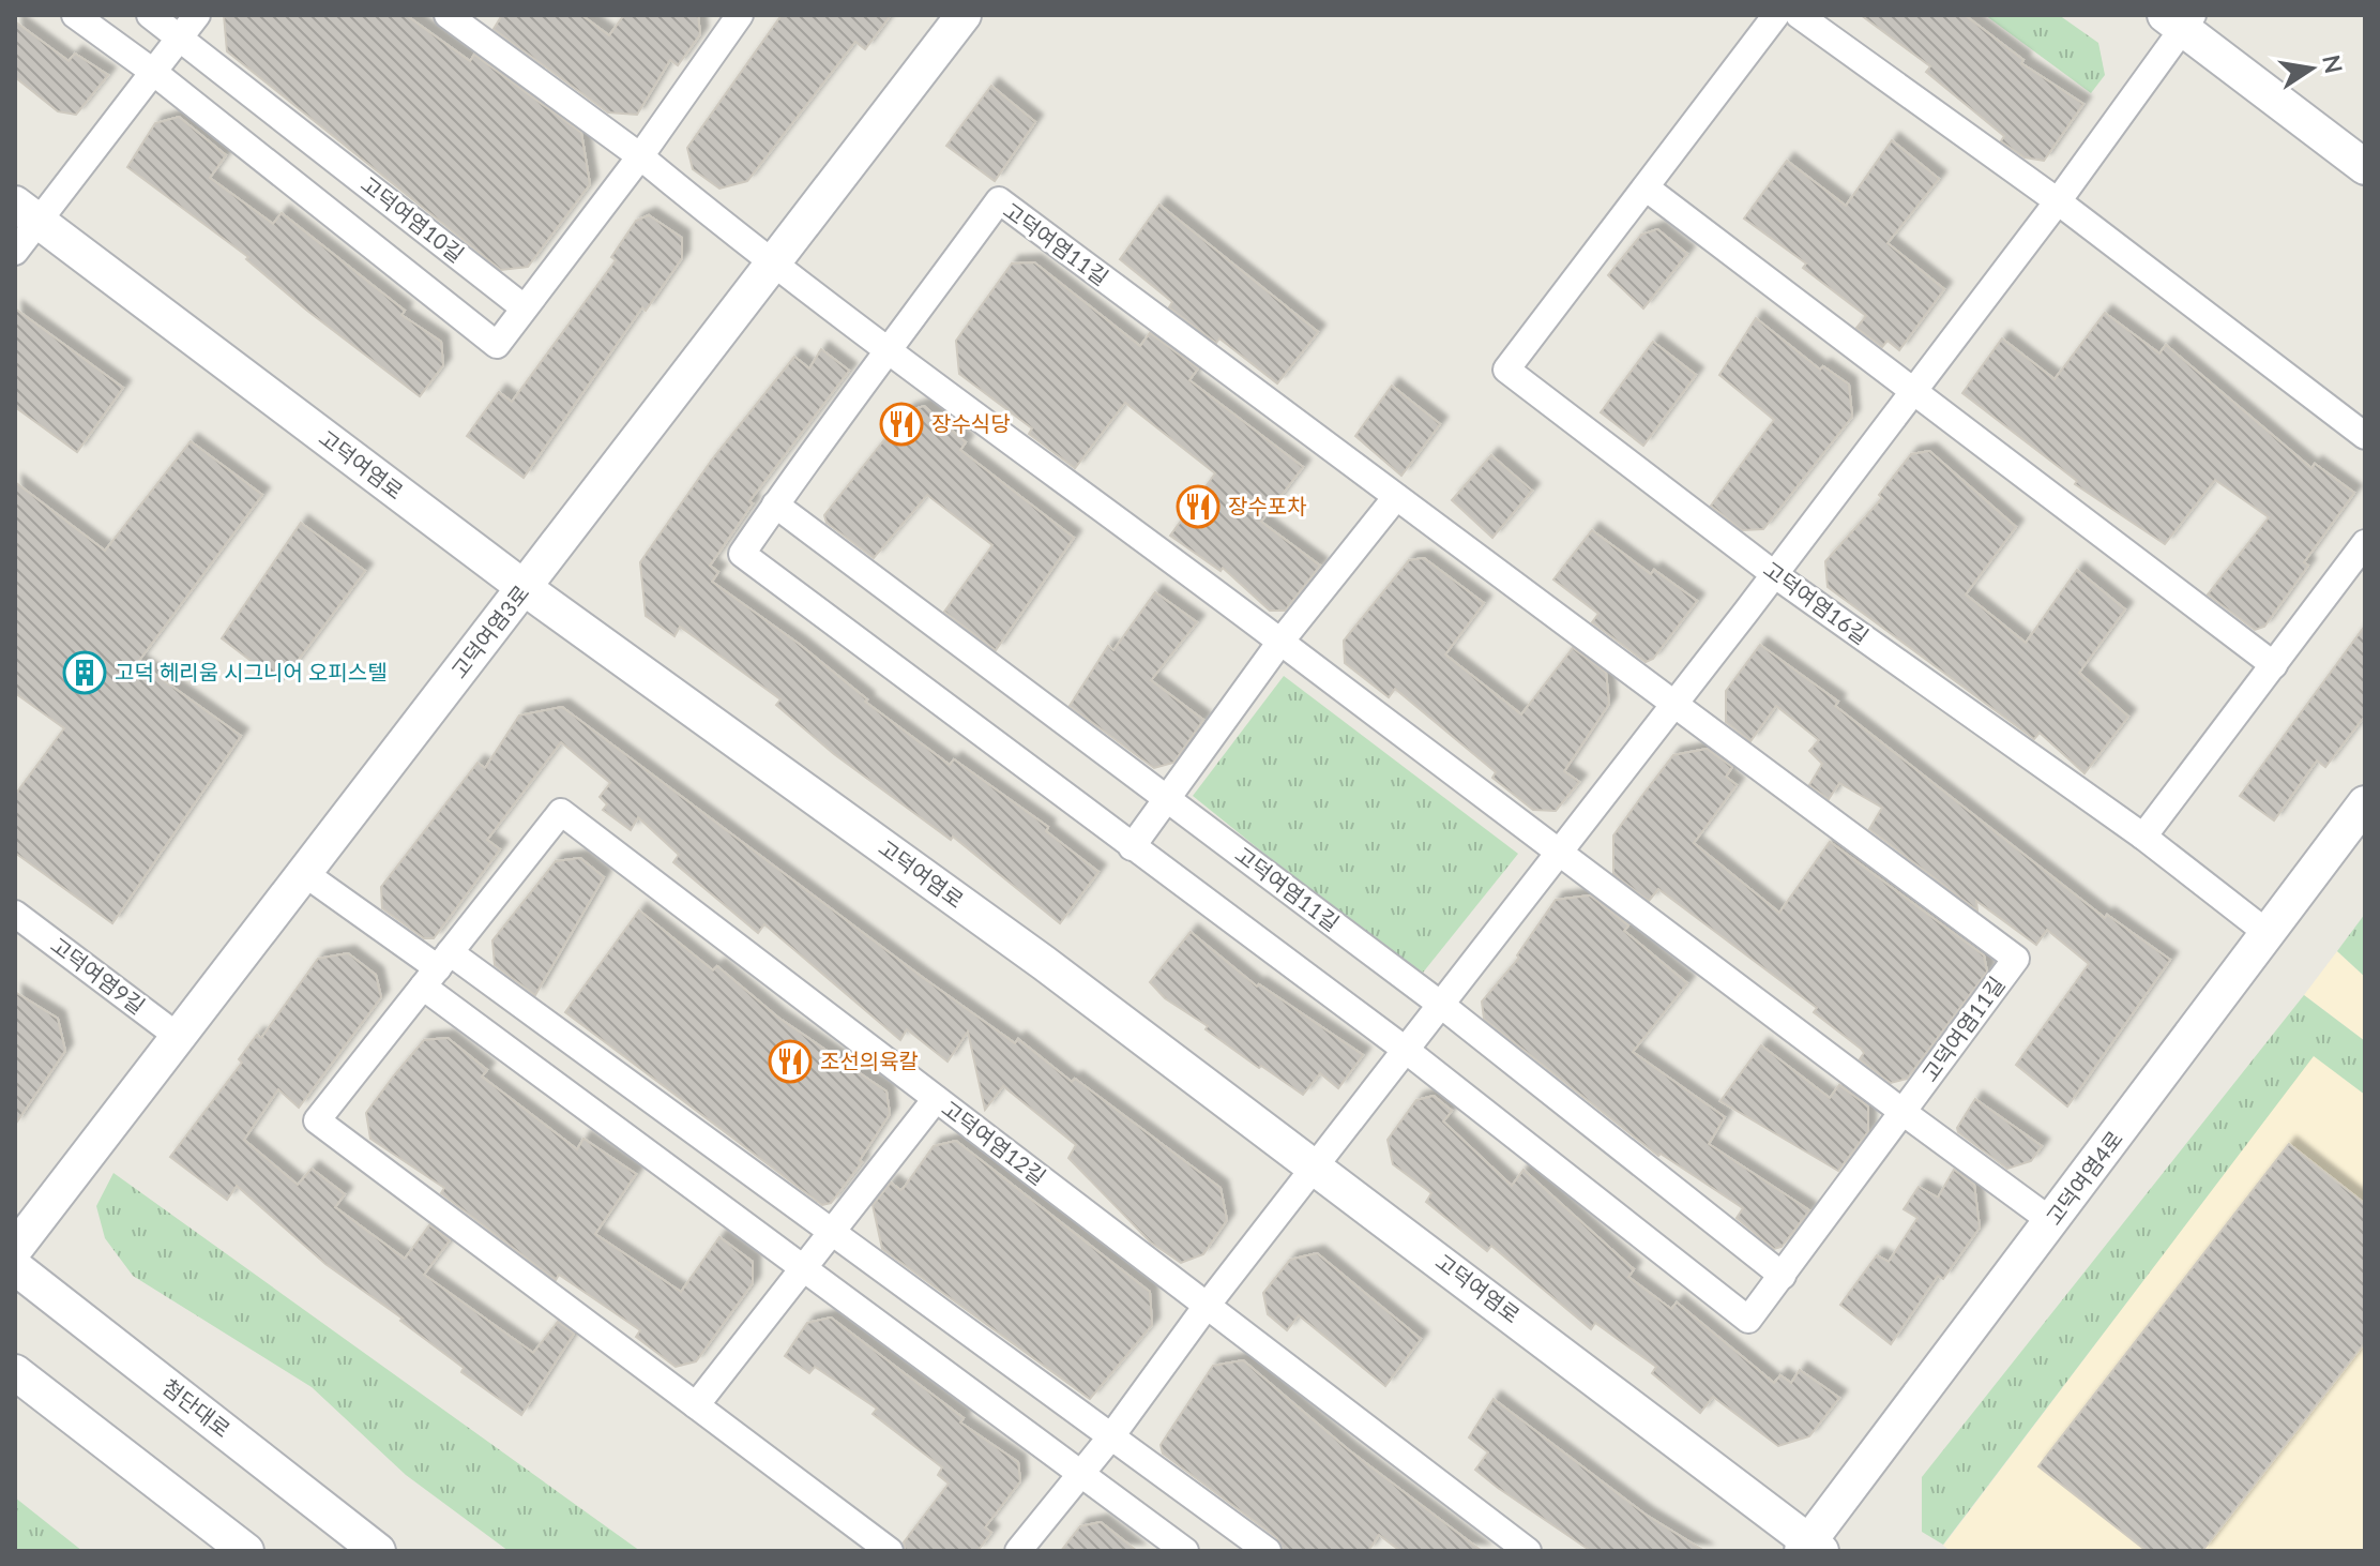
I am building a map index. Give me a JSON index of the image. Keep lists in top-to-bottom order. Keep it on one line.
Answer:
{"streets":{"street":["고덕여염10길","고덕여염11길","고덕여염로","고덕여염16길","고덕여염3로","고덕여염9길","고덕여염12길","고덕여염4로","첨단대로"]},"crossings":[["고덕여염로","고덕여염3로"],["고덕여염로","고덕여염4로"],["고덕여염16길","고덕여염4로"],["고덕여염3로","고덕여염9길"]],"places":{"restaurant":["장수식당","장수포차","조선의육칼"],"building":["고덕 헤리움 시그니어 오피스텔"]},"north":"right"}
